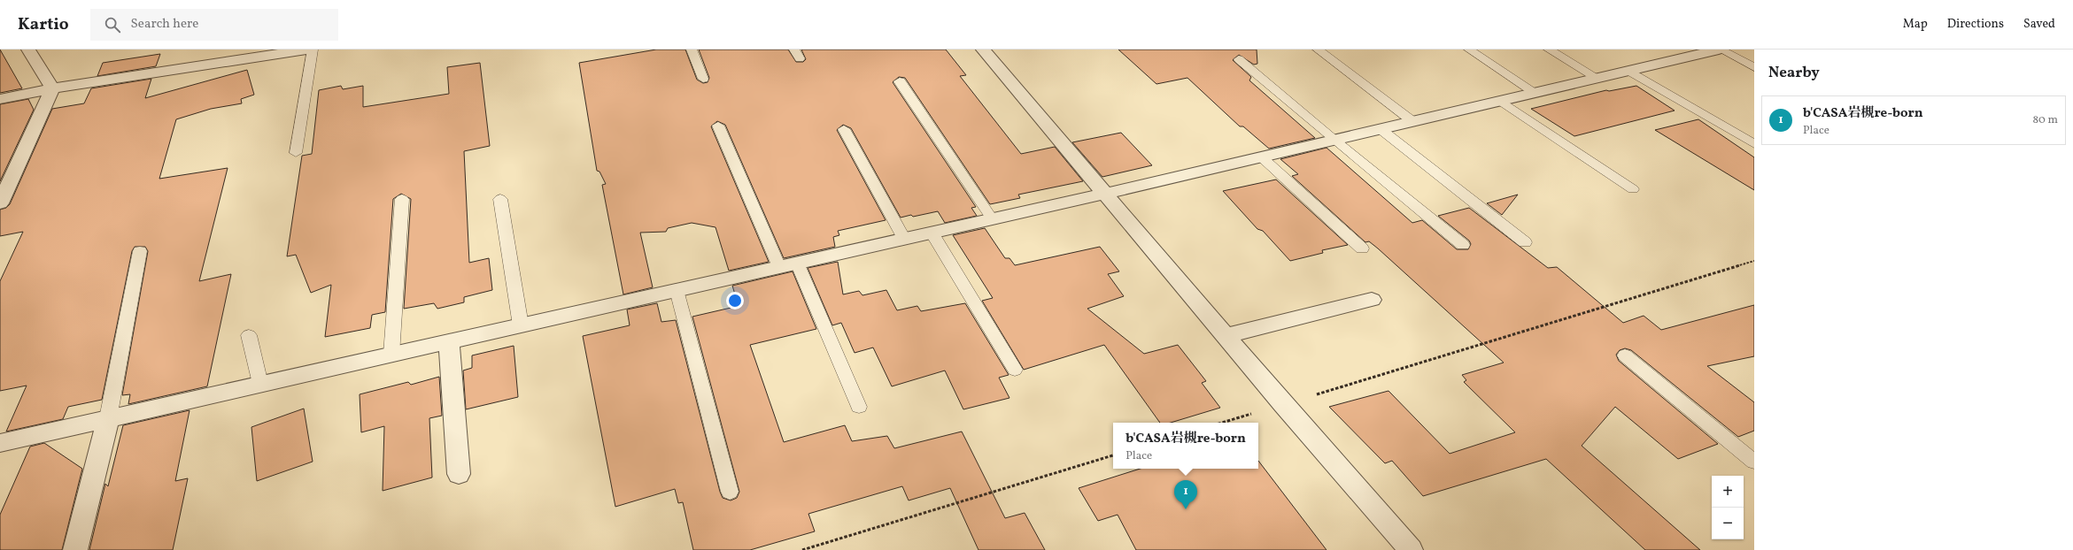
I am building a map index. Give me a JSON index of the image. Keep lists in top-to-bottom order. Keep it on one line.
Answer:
{"page":{"header":"Kartio","search":"Search here","nav":["Map","Directions","Saved"],"heading":"Nearby","list":[{"mark":"1","name":"b'CASA岩槻re-born","note":"Place","value":"80 m"}],"popup":["b'CASA岩槻re-born","Place"],"map_buttons":["+","−"],"pins":"1"}}
